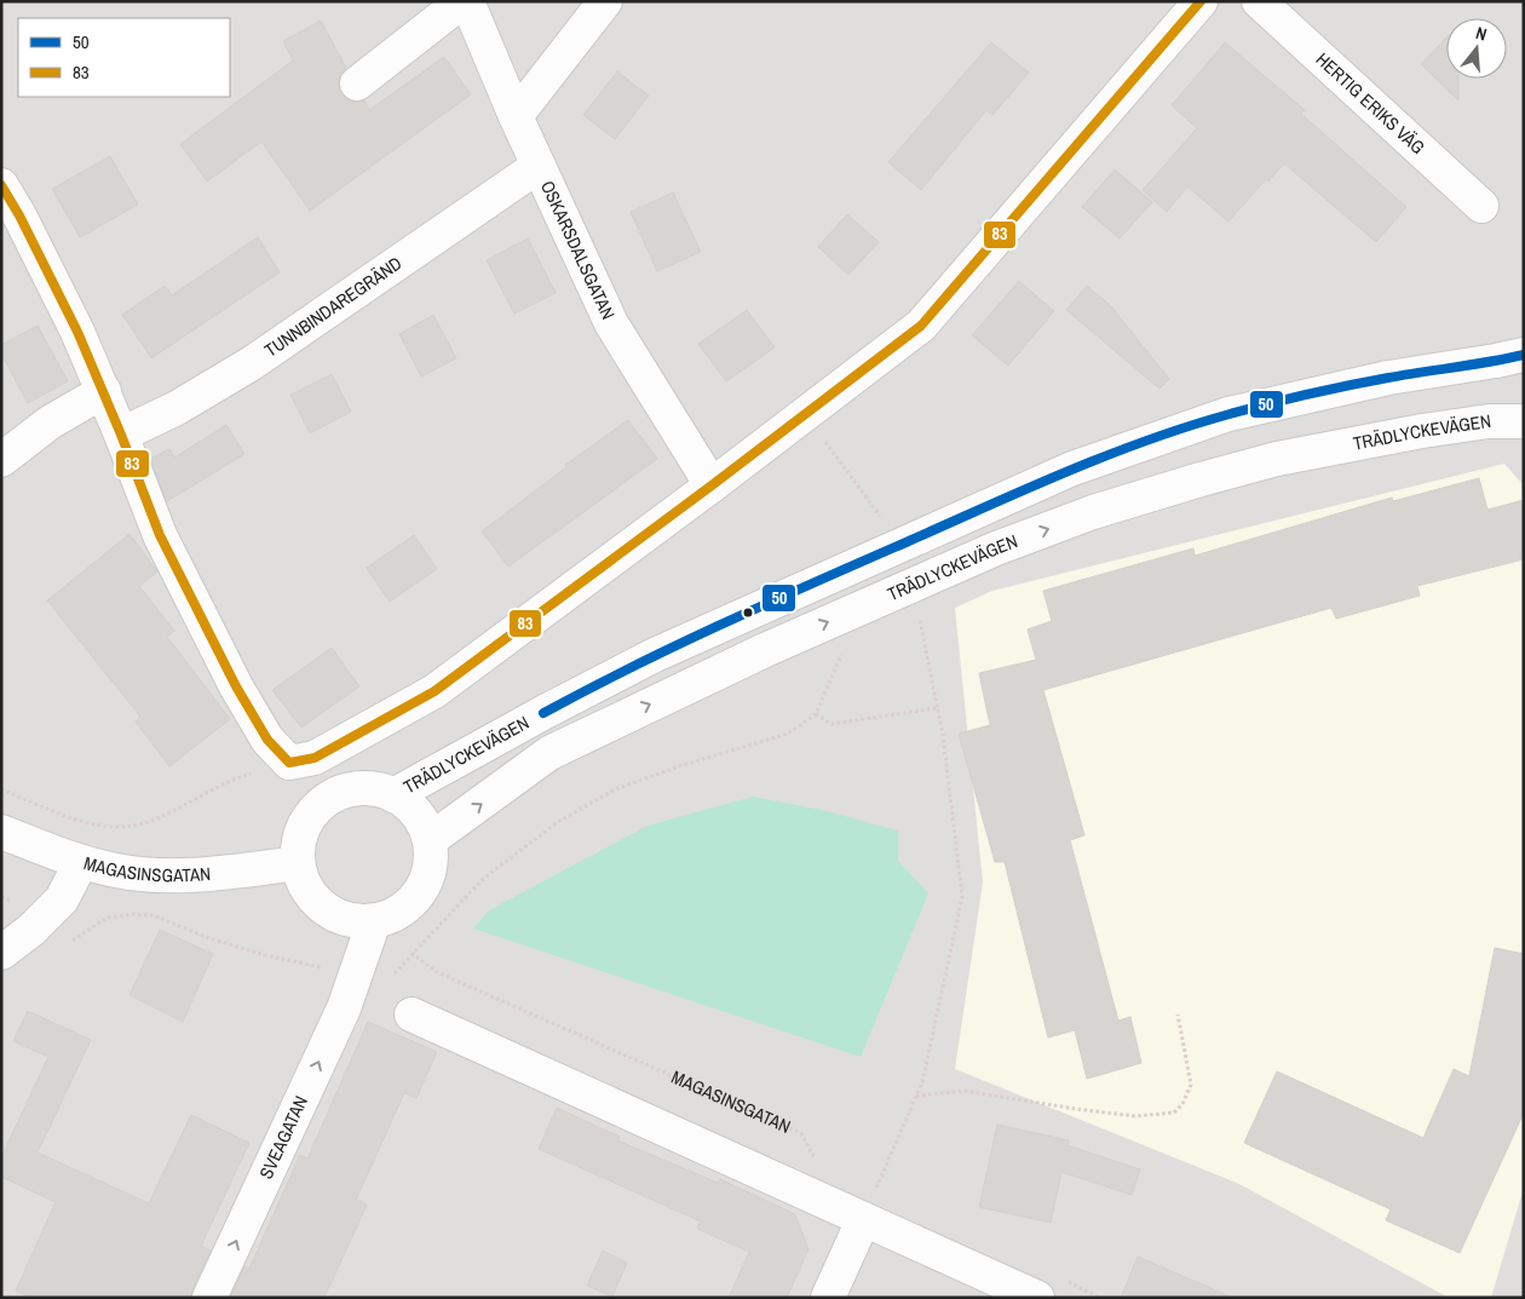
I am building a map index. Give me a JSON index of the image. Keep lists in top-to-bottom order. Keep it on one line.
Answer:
{"streets":{"street":["HERTIG ERIKS VÄG","OSKARSDALSGATAN","TUNNBINDAREGRÄND","TRÄDLYCKEVÄGEN","MAGASINSGATAN","SVEAGATAN"]},"crossings":[["OSKARSDALSGATAN","TUNNBINDAREGRÄND"],["TRÄDLYCKEVÄGEN","MAGASINSGATAN"]],"one_way":["SVEAGATAN"],"lines":["transit line 83","transit line 50"],"legend":["50","83"],"north":"top"}
